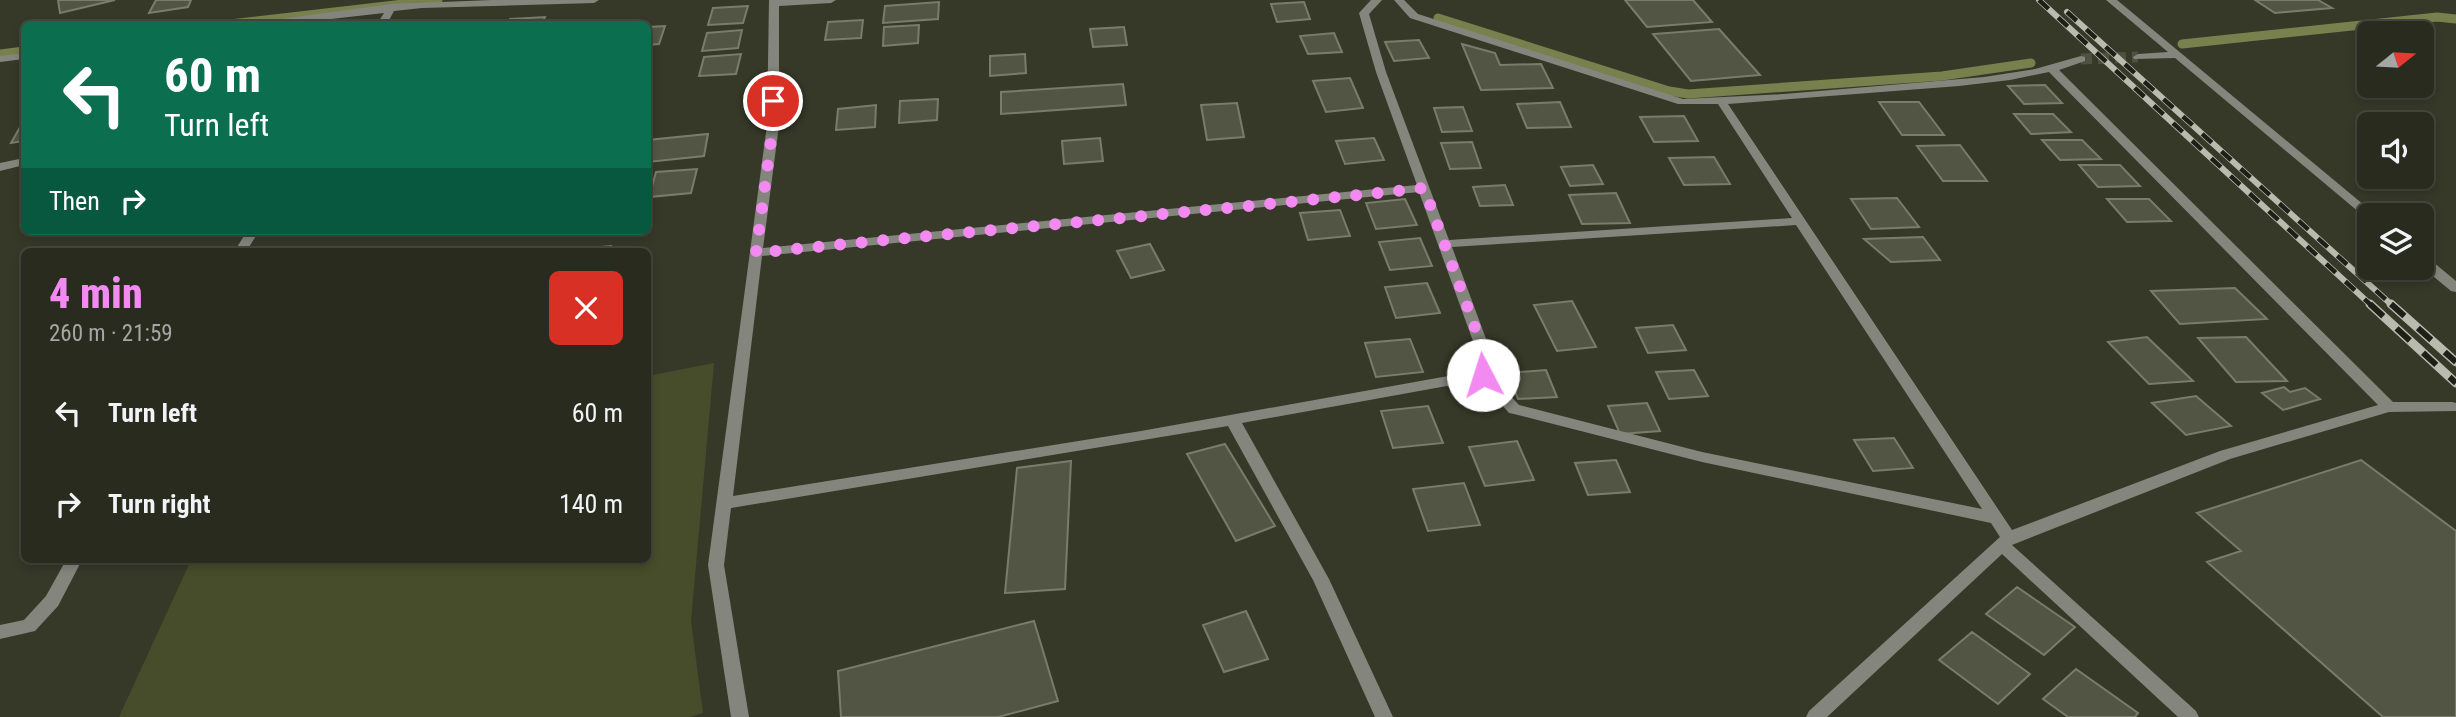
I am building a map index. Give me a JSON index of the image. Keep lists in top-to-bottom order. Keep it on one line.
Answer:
{"north":"right","page":{"turn":["60 m","Turn left"],"then":"Then","heading":["4 min","260 m · 21:59"],"list":[{"name":"Turn left","value":"60 m"},{"name":"Turn right","value":"140 m"}]}}
